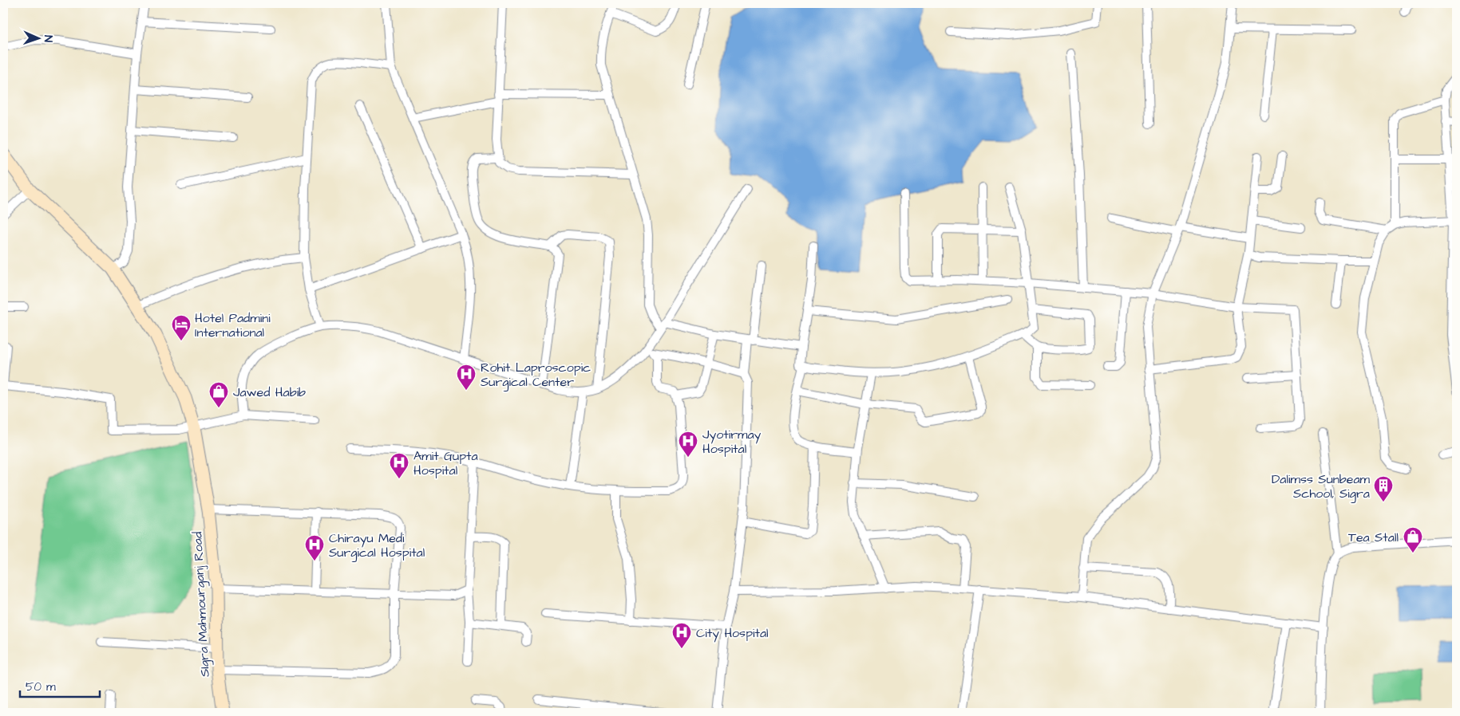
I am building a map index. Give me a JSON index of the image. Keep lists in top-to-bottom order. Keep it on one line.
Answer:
{"streets":{"street":["SIgra Mahmourganj Road"]},"places":{"hotel":["Hotel Padmini International"],"hospital":["Rohit Laproscopic Surgical Center","Jyotirmay Hospital","Amit Gupta Hospital","Chirayu Medi Surgical Hospital","City Hospital"],"shop":["Jawed Habib","Tea Stall"],"building":["Dalimss Sunbeam School, Sigra"]},"scale_bar":"50 m","north":"right"}
